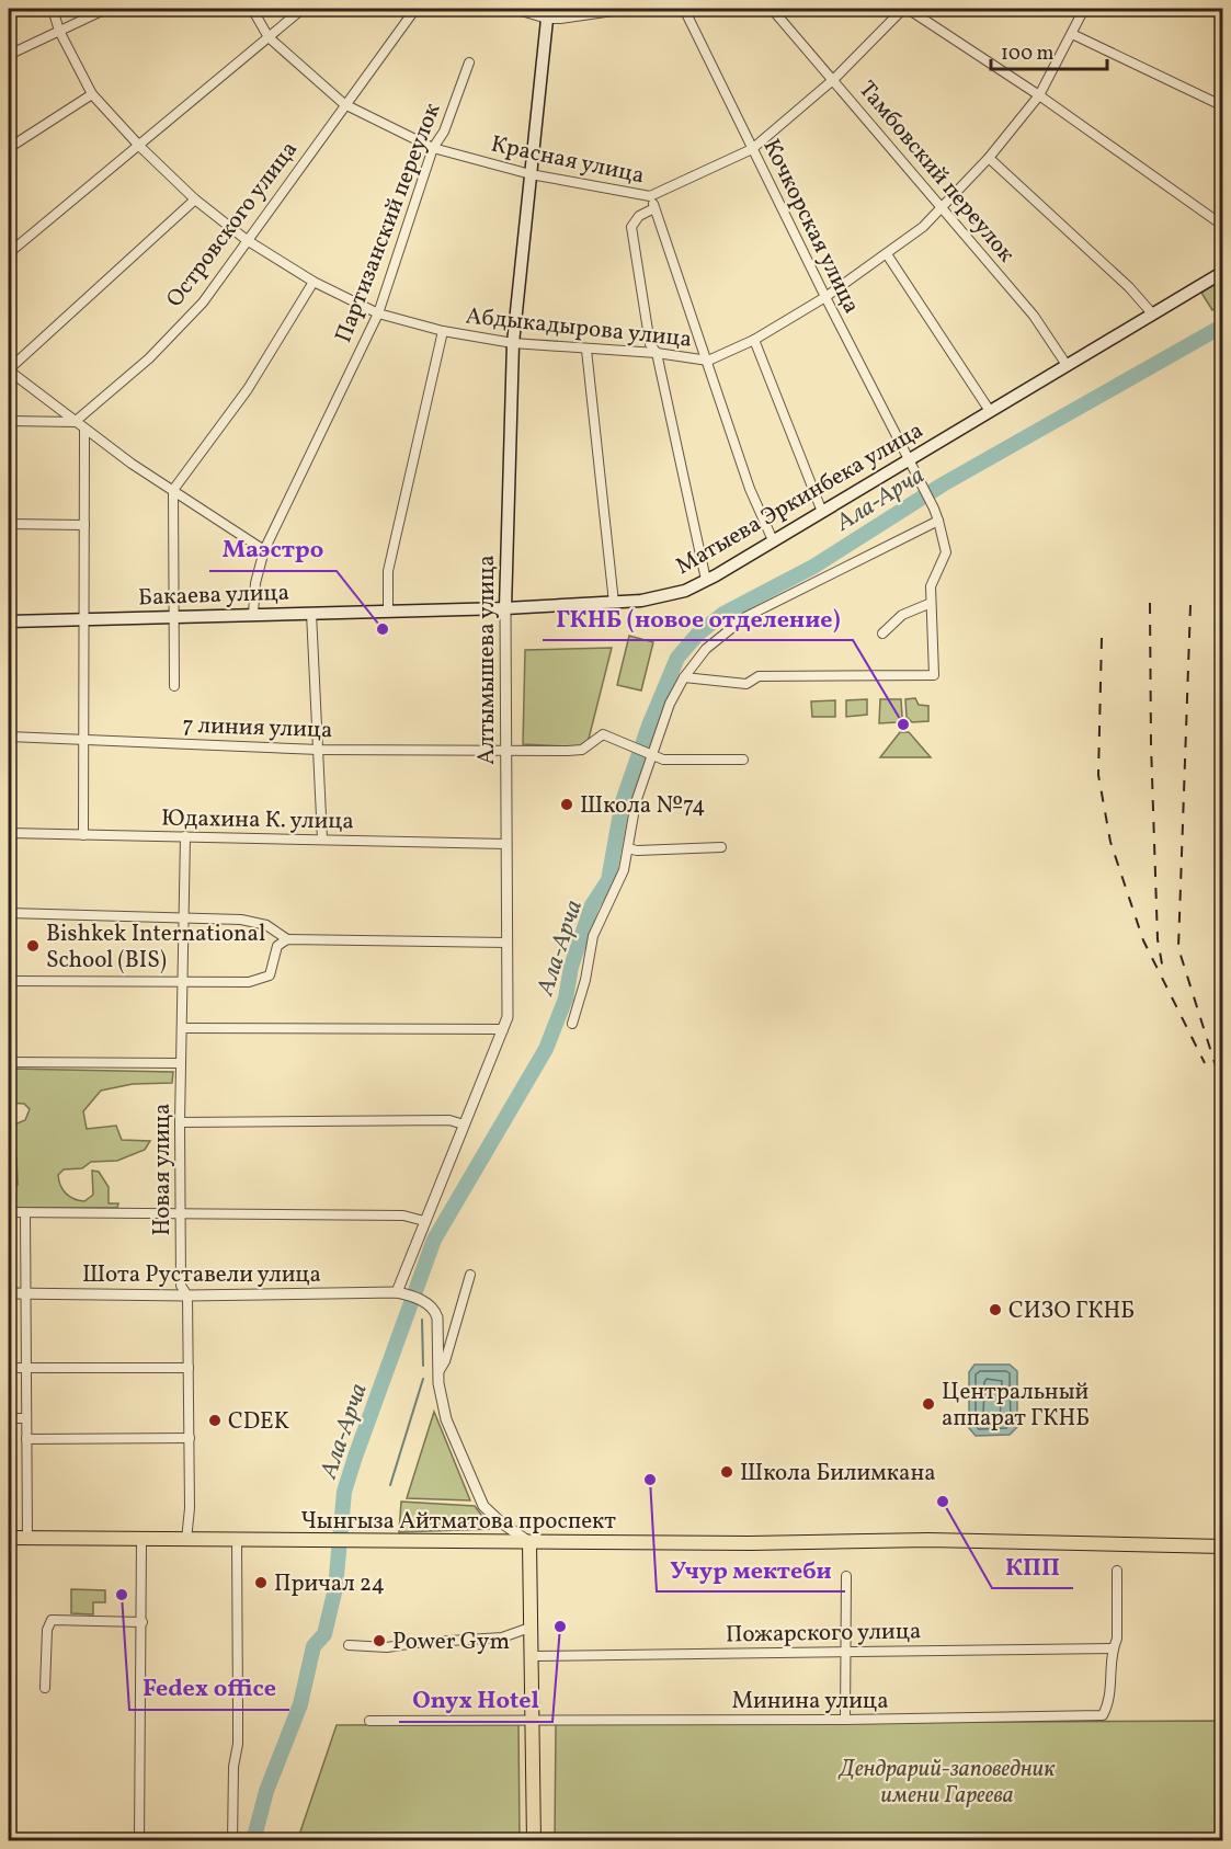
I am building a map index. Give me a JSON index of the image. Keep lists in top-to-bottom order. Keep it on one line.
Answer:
{"streets":{"main road":["Матыева Эркинбека улица","Бакаева улица","Алтымышева улица","Чынгыза Айтматова проспект"],"street":["Красная улица","Тамбовский переулок","Партизанский переулок","Островского улица","Кочкорская улица","Абдыкадырова улица","7 линия улица","Юдахина К. улица","Новая улица","Шота Руставели улица","Пожарского улица","Минина улица"]},"crossings":[["Красная улица","Тамбовский переулок"],["Красная улица","Партизанский переулок"],["Красная улица","Островского улица"],["Красная улица","Кочкорская улица"],["Красная улица","Алтымышева улица"],["Тамбовский переулок","Абдыкадырова улица"],["Тамбовский переулок","Матыева Эркинбека улица"],["Партизанский переулок","Абдыкадырова улица"],["Партизанский переулок","Бакаева улица"],["Островского улица","Абдыкадырова улица"],["Кочкорская улица","Абдыкадырова улица"],["Кочкорская улица","Матыева Эркинбека улица"],["Абдыкадырова улица","Алтымышева улица"],["Матыева Эркинбека улица","Бакаева улица"],["Матыева Эркинбека улица","Алтымышева улица"],["Бакаева улица","7 линия улица"],["Бакаева улица","Юдахина К. улица"],["Алтымышева улица","7 линия улица"],["Алтымышева улица","Юдахина К. улица"],["Алтымышева улица","Шота Руставели улица"],["Юдахина К. улица","Новая улица"],["Новая улица","Шота Руставели улица"],["Новая улица","Чынгыза Айтматова проспект"],["Пожарского улица","Минина улица"]],"water":["Ала-Арча"],"parks":["Дендрарий-заповедник имени Гареева"],"places":["Маэстро","ГКНБ (новое отделение)","Школа №74","Bishkek International School (BIS)","СИЗО ГКНБ","Центральный аппарат ГКНБ","CDEK","Школа Билимкана","Учур мектеби","КПП","Причал 24","Fedex office","Onyx Hotel","Power Gym"],"scale_bar":"100 m"}
